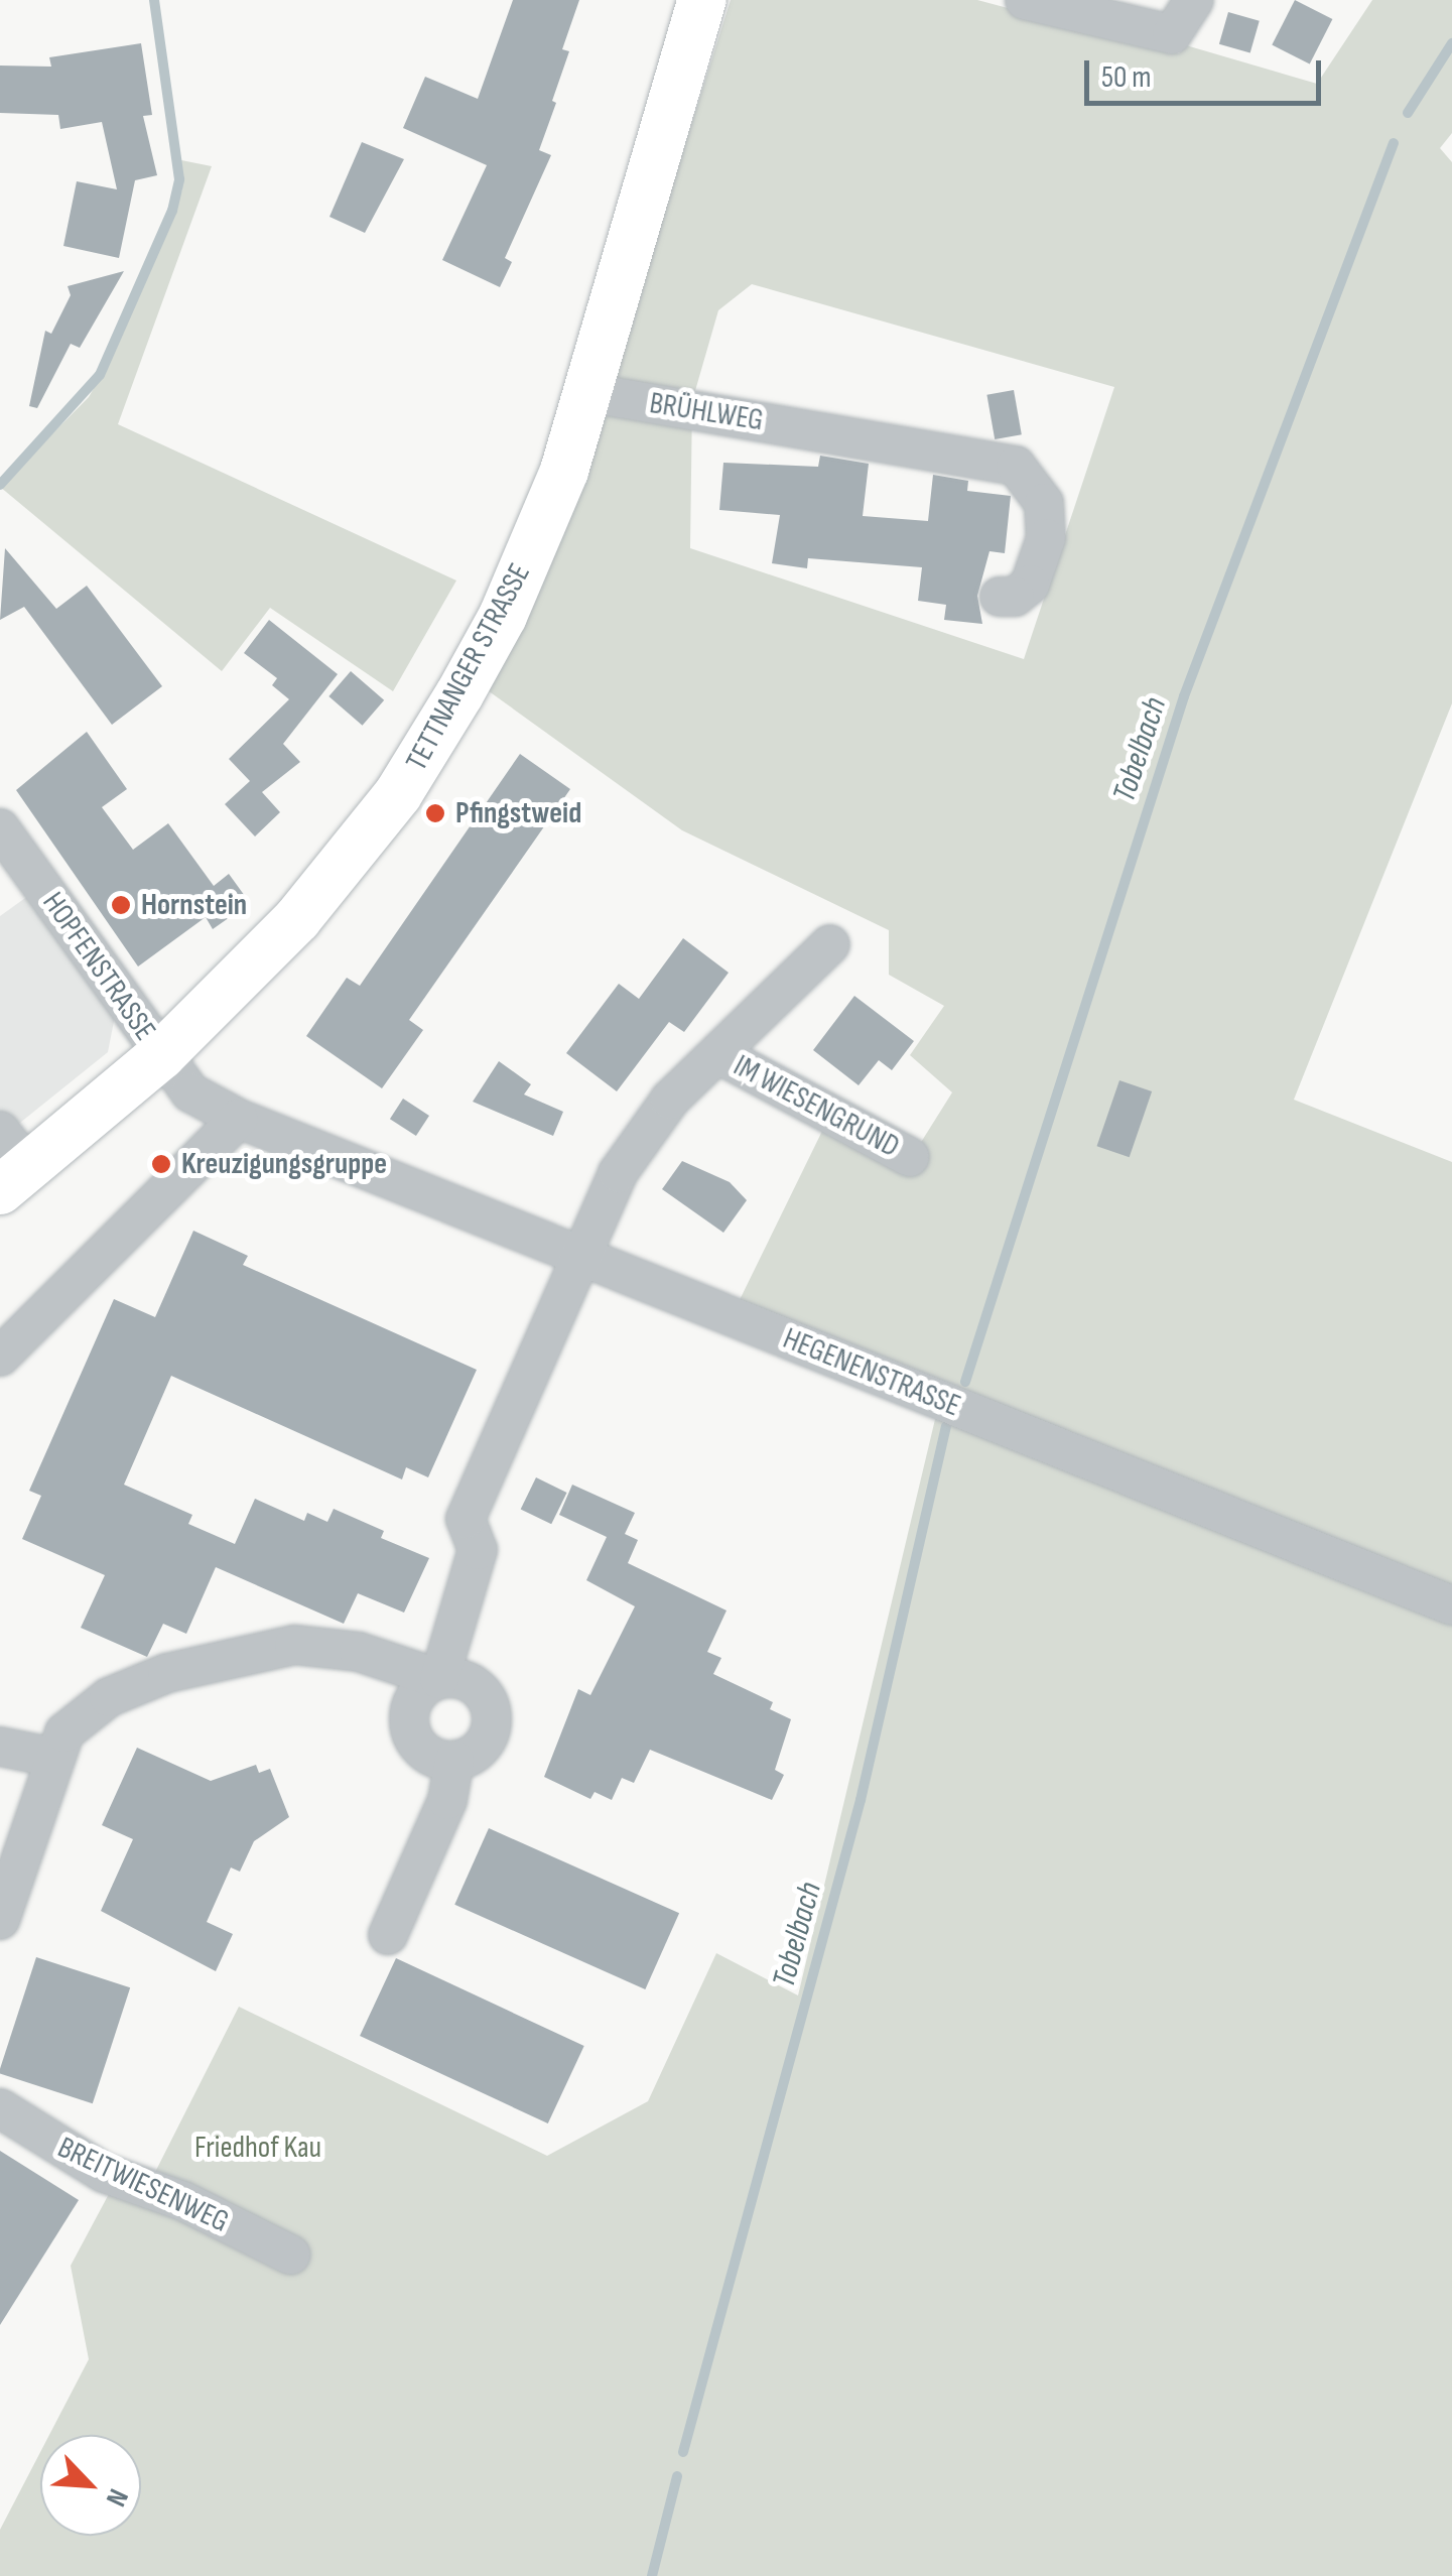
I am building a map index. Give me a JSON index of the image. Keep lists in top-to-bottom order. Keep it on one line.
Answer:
{"streets":{"main road":["TETTNANGER STRASSE"],"street":["BRÜHLWEG","HOPFENSTRASSE","IM WIESENGRUND","HEGENENSTRASSE","BREITWIESENWEG"]},"crossings":[["BRÜHLWEG","TETTNANGER STRASSE"],["TETTNANGER STRASSE","HOPFENSTRASSE"],["TETTNANGER STRASSE","HEGENENSTRASSE"],["HOPFENSTRASSE","HEGENENSTRASSE"],["IM WIESENGRUND","HEGENENSTRASSE"]],"water":["Tobelbach"],"parks":["Friedhof Kau"],"places":["Pfingstweid","Hornstein","Kreuzigungsgruppe"],"scale_bar":"50 m","north":"bottom right"}
